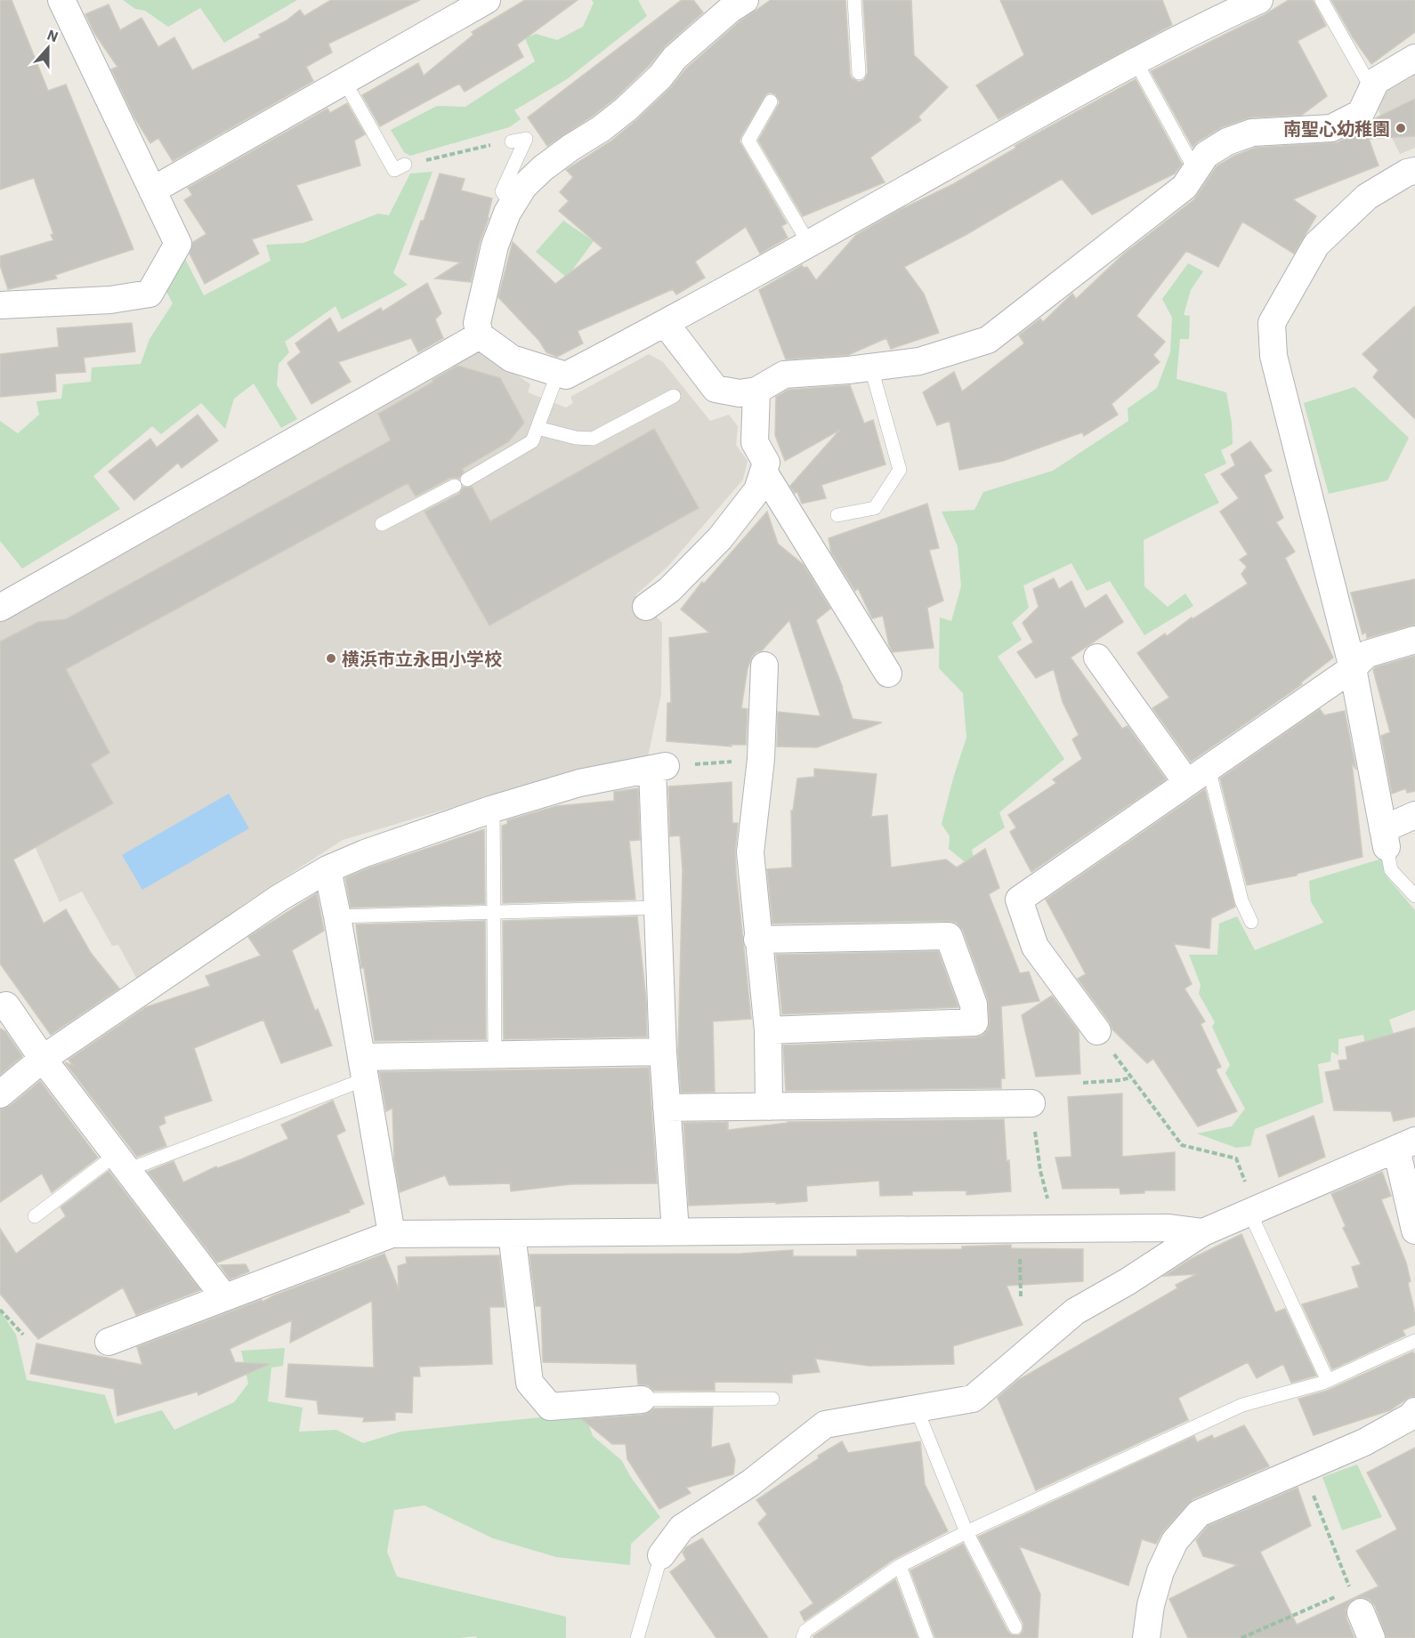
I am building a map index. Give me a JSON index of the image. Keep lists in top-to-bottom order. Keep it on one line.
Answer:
{"places":["南聖心幼稚園","横浜市立永田小学校"],"north":"top"}
